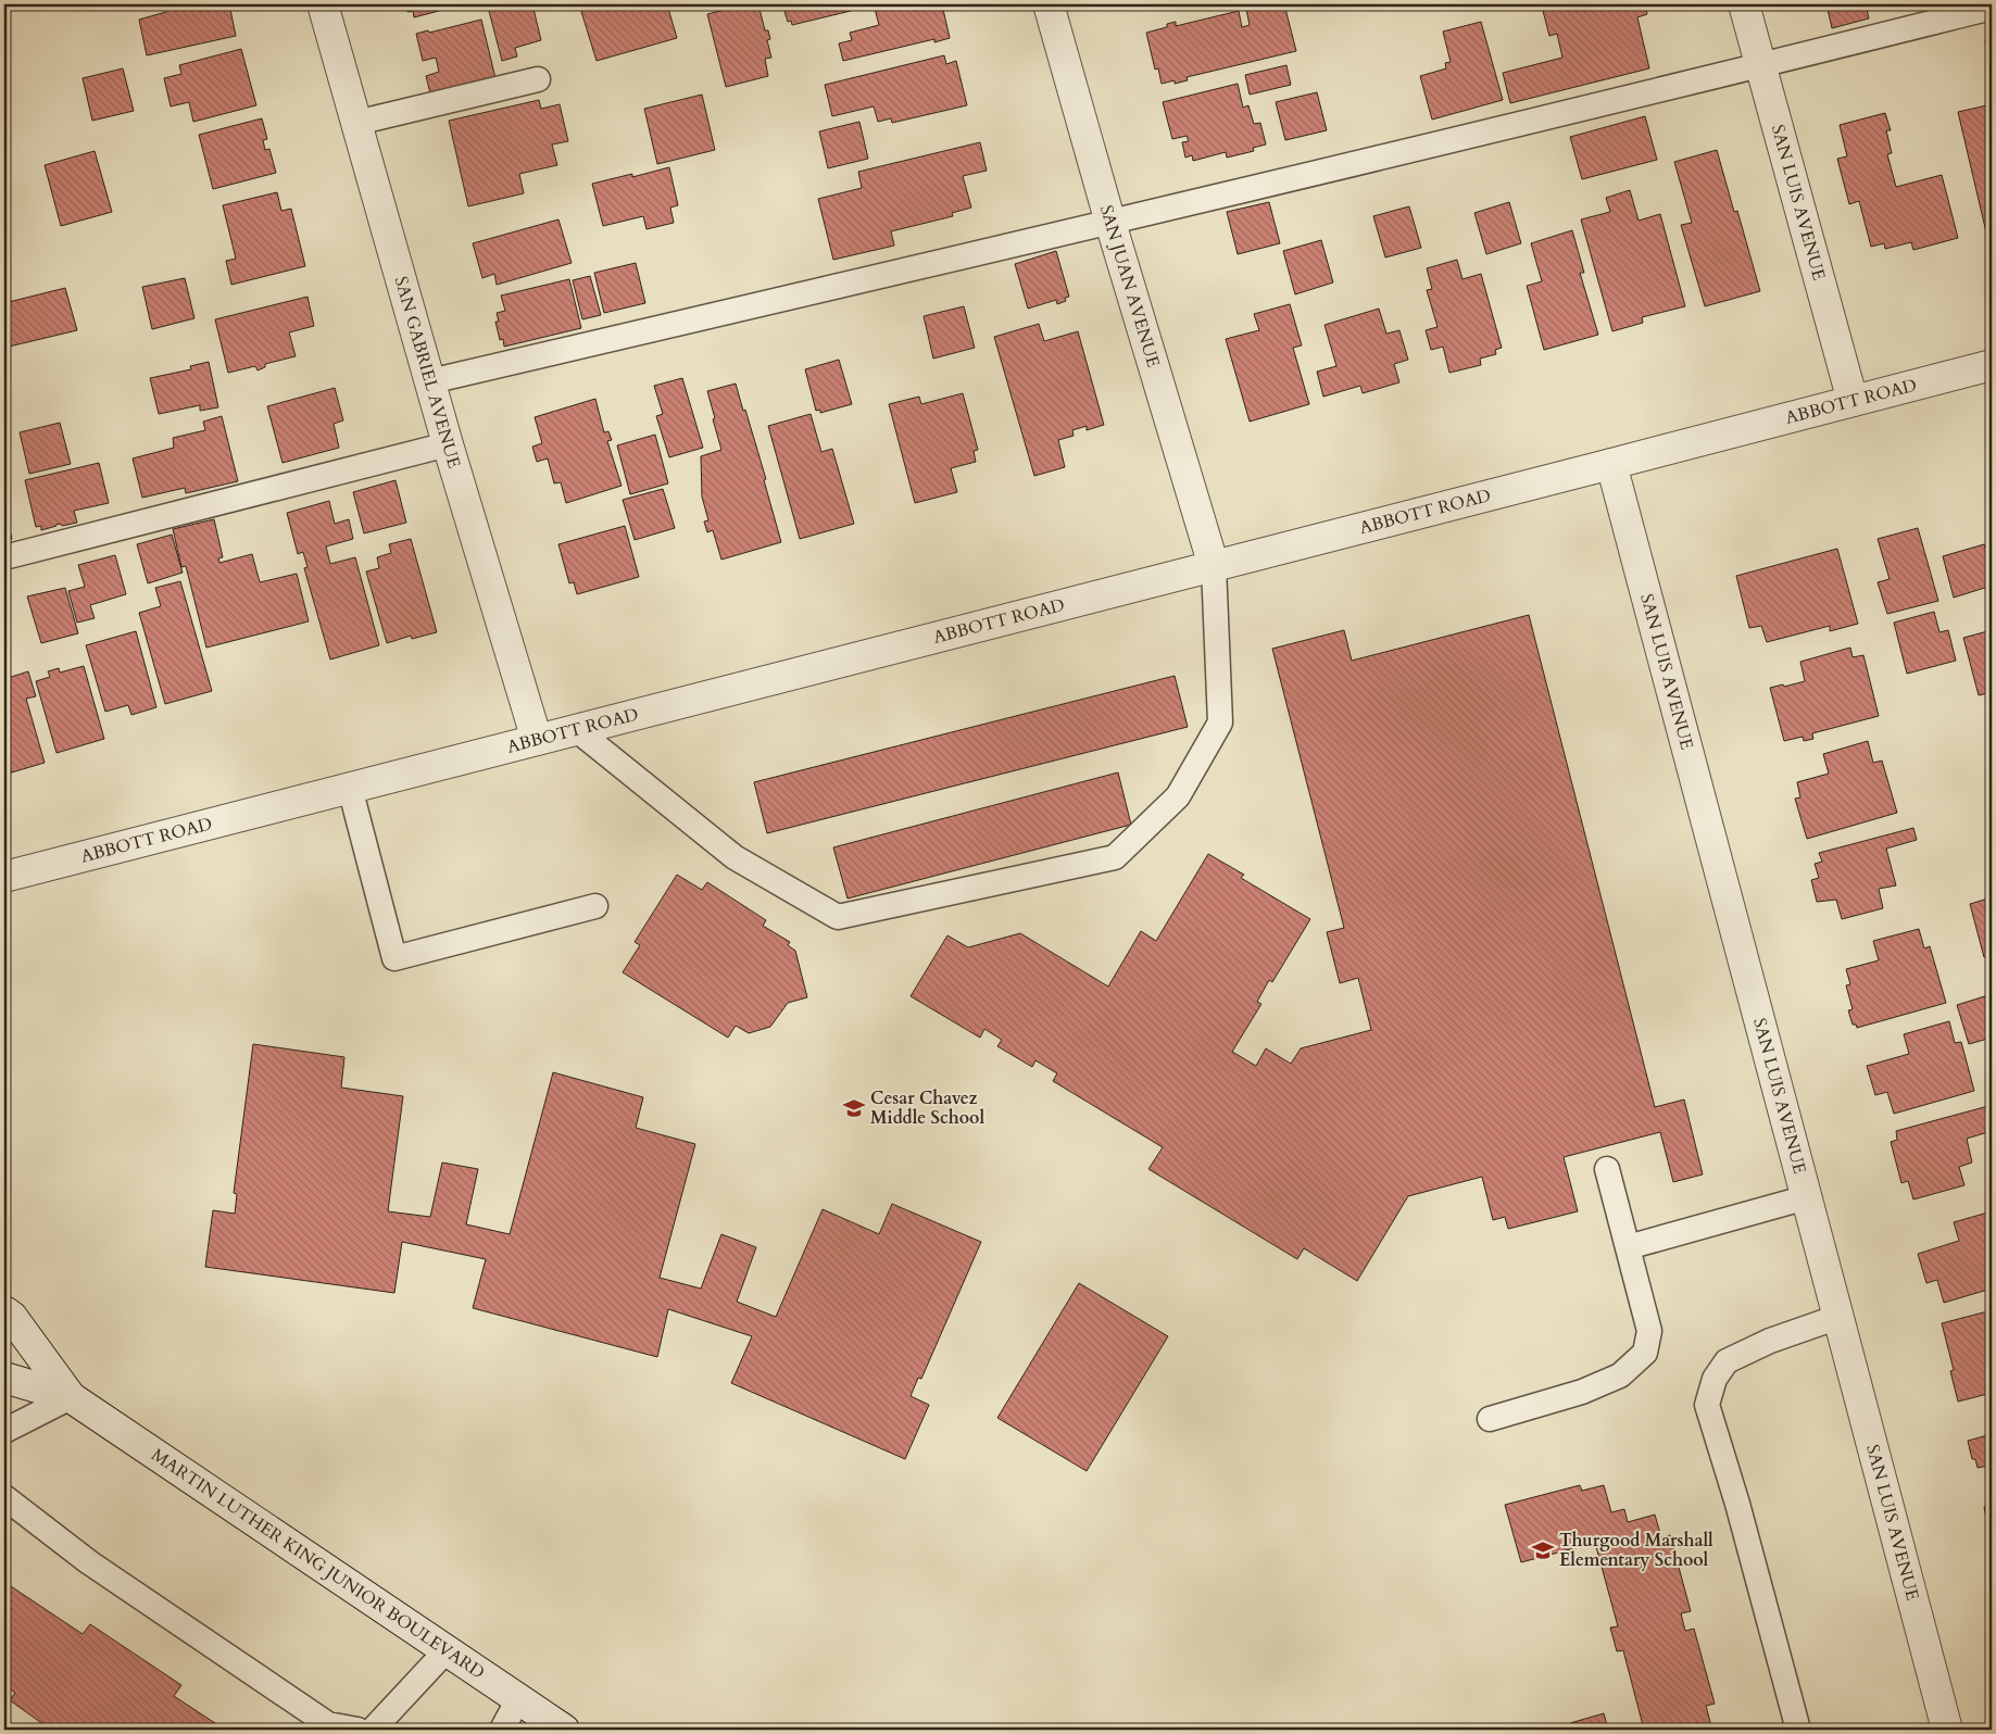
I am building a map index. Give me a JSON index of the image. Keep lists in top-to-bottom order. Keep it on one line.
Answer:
{"streets":{"street":["SAN LUIS AVENUE","SAN JUAN AVENUE","SAN GABRIEL AVENUE","ABBOTT ROAD","MARTIN LUTHER KING JUNIOR BOULEVARD"]},"crossings":[["SAN LUIS AVENUE","ABBOTT ROAD"],["SAN JUAN AVENUE","ABBOTT ROAD"],["SAN GABRIEL AVENUE","ABBOTT ROAD"]],"places":{"school or university":["Cesar Chavez Middle School","Thurgood Marshall Elementary School"]}}
